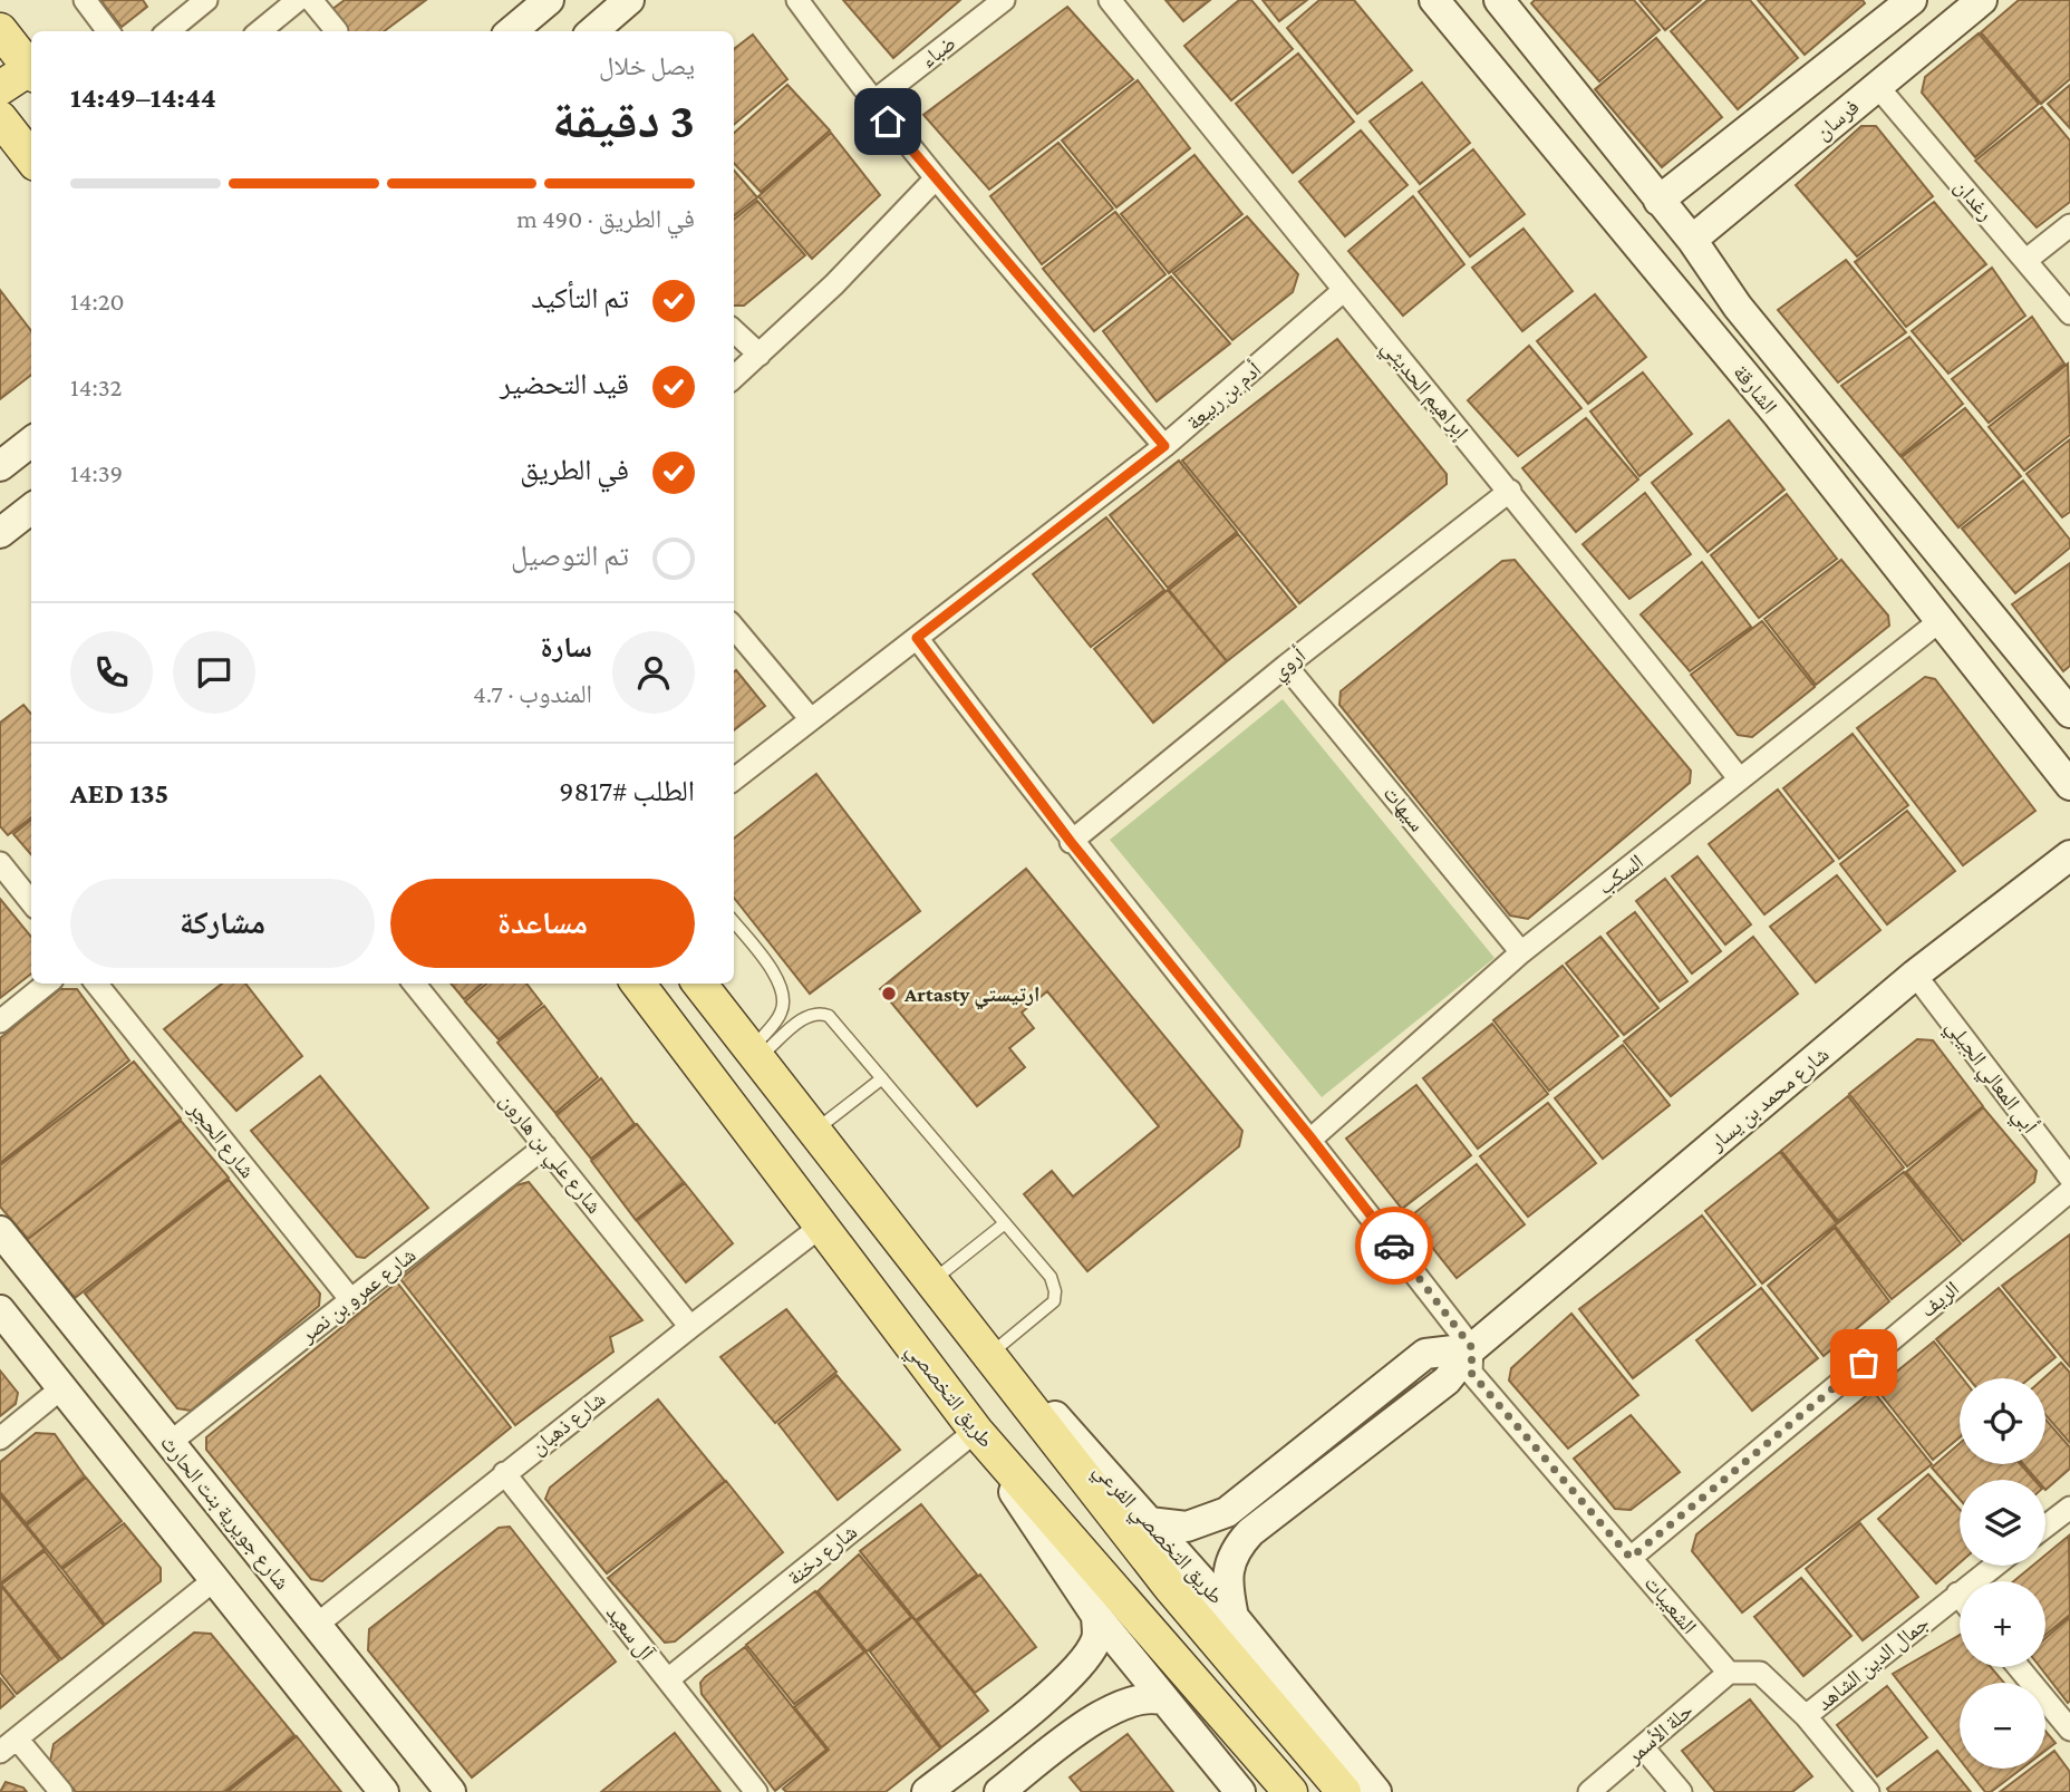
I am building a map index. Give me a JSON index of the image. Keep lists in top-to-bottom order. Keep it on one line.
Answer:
{"streets":{"main road":["طريق التخصصي"],"street":["ضباء","فرسان","رغدان","إبراهيم الحديثي","الشارقة","أدم بن ربيعة","أروي","سيهات","السكب","أبي المعالي الجيلي","شارع محمد بن يسار","شارع الحجر","شارع علي بن هارون","شارع عمرو بن نصر","الريف","شارع ذهبان","شارع جويرية بنت الحارث","طريق التخصصي الفرعي","شارع دخنة","الشعيبات","آل سعيد","جمال الدين الشاهد","حلة الأسمر"]},"crossings":[["فرسان","رغدان"],["فرسان","الشارقة"],["إبراهيم الحديثي","أدم بن ربيعة"],["إبراهيم الحديثي","أروي"],["إبراهيم الحديثي","السكب"],["الشارقة","السكب"],["أروي","سيهات"],["سيهات","السكب"],["أبي المعالي الجيلي","شارع محمد بن يسار"],["شارع محمد بن يسار","طريق التخصصي الفرعي"],["شارع محمد بن يسار","الشعيبات"],["شارع الحجر","شارع عمرو بن نصر"],["شارع علي بن هارون","شارع عمرو بن نصر"],["شارع علي بن هارون","شارع ذهبان"],["شارع عمرو بن نصر","شارع جويرية بنت الحارث"],["الريف","الشعيبات"],["طريق التخصصي","شارع ذهبان"],["طريق التخصصي","شارع دخنة"],["شارع ذهبان","شارع جويرية بنت الحارث"],["شارع ذهبان","آل سعيد"],["شارع دخنة","آل سعيد"],["الشعيبات","حلة الأسمر"]],"places":["Artasty ارتيستي"],"page":{"heading":["3 دقيقة","يصل خلال","14:44–14:49"],"panel":["سارة","المندوب · 4.7","الطلب #9817","AED 135"],"bar":"في الطريق · 490 m","list":[["تم التأكيد","14:20"],["قيد التحضير","14:32"],["في الطريق","14:39"],"تم التوصيل"],"buttons":["مساعدة","مشاركة"],"map_buttons":["+","−"]}}
